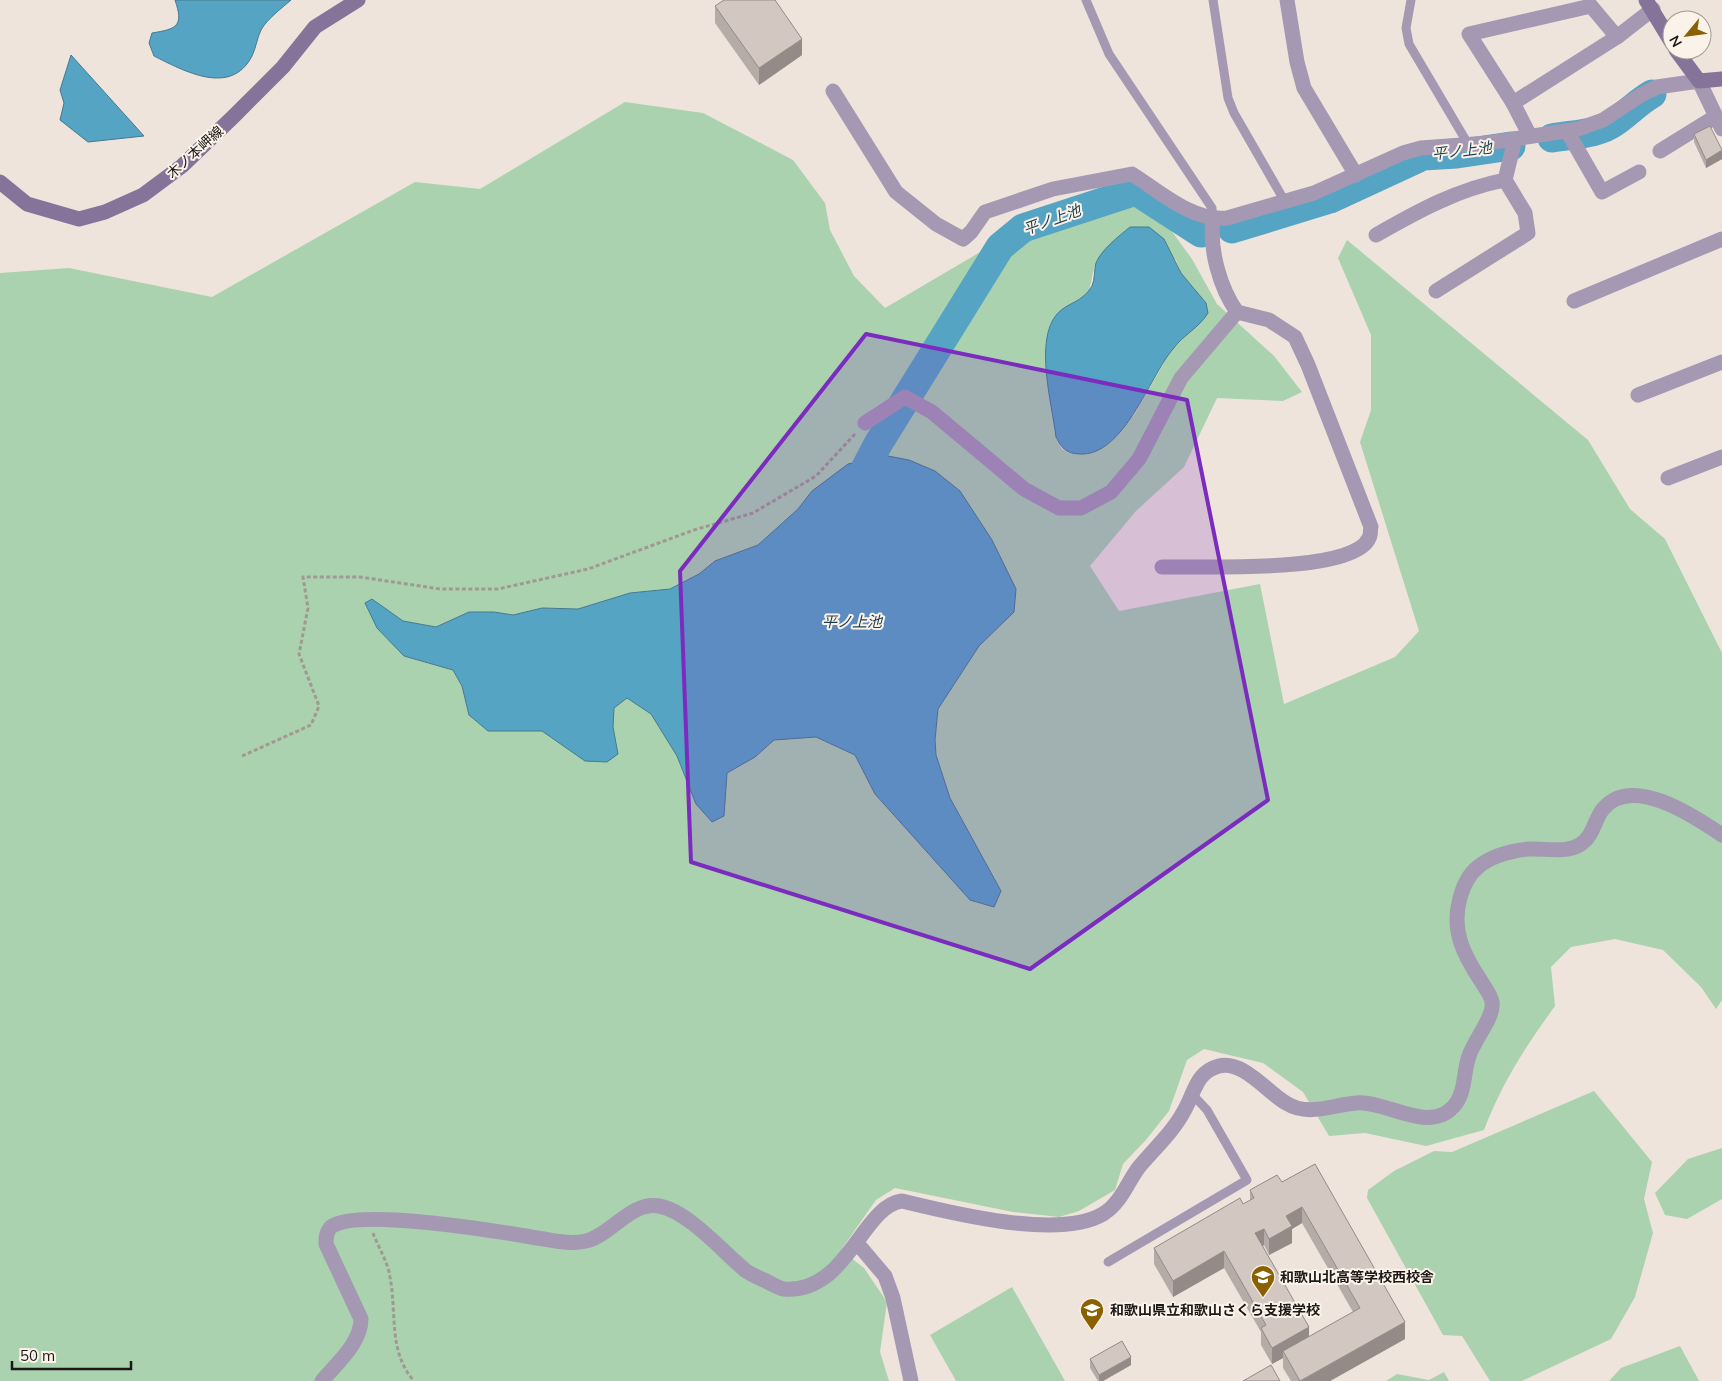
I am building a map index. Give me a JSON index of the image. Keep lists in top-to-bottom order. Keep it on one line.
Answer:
{"streets":{"main road":["木ノ本岬線"]},"water":["平ノ上池"],"places":{"school or university":["和歌山北高等学校西校舎","和歌山県立和歌山さくら支援学校"]},"scale_bar":"50 m","north":"bottom left"}
